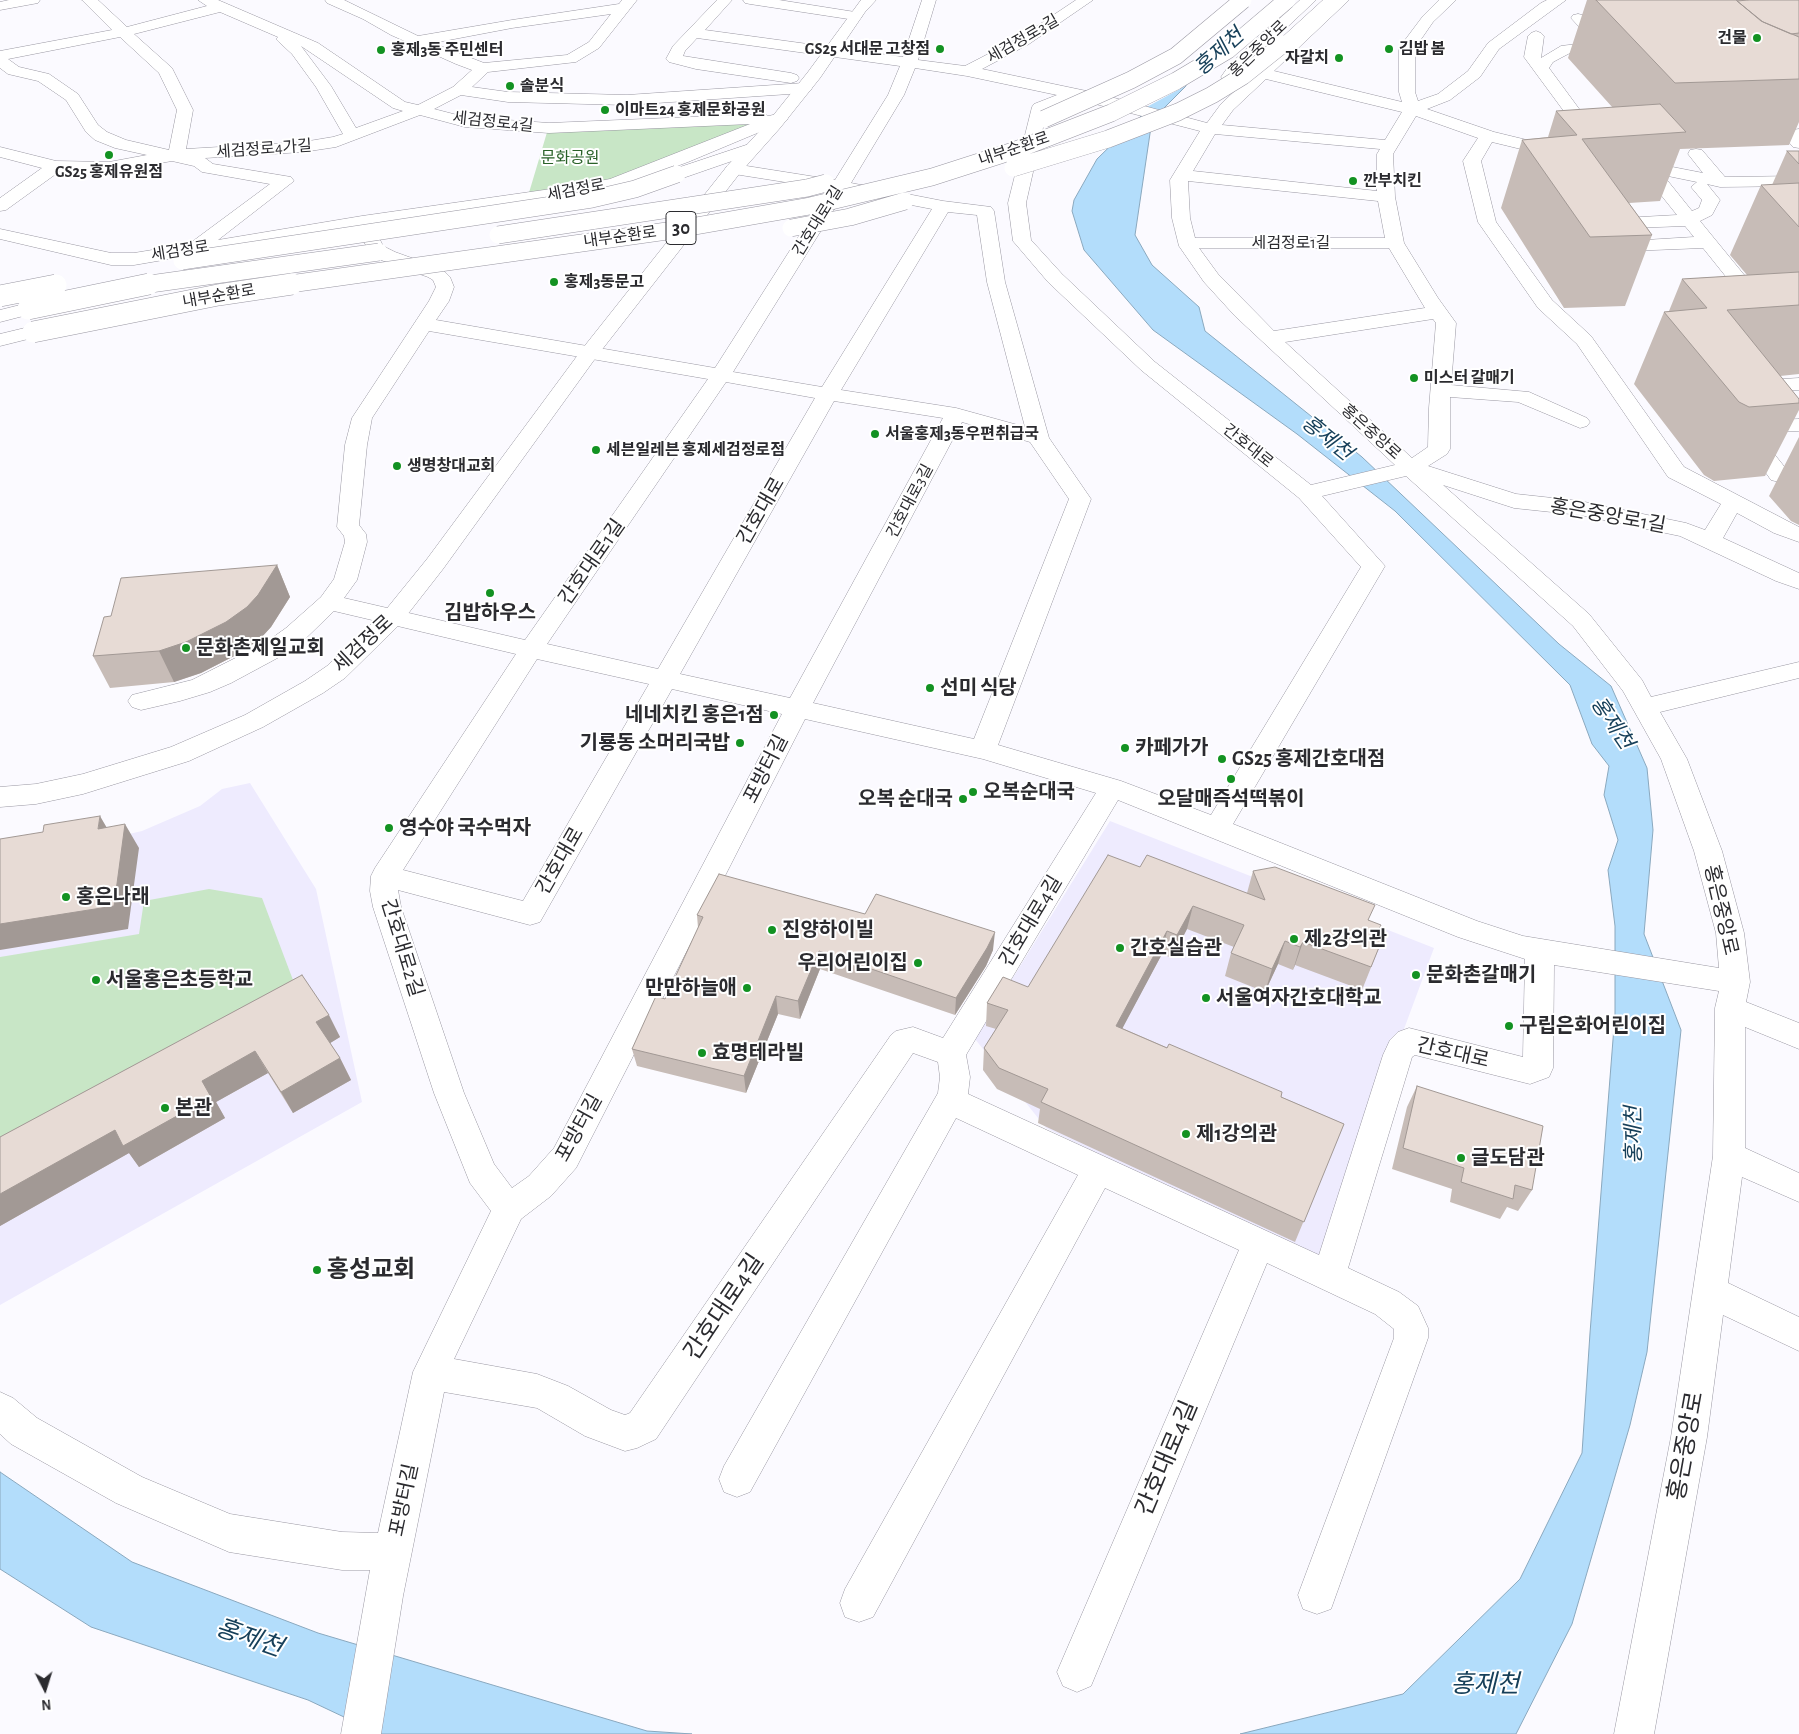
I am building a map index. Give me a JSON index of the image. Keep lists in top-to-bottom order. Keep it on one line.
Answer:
{"streets":{"main road":["세검정로3길","홍은중앙로","세검정로4길","세검정로4가길","내부순환로","세검정로","간호대로1길","30","세검정로1길","간호대로","간호대로3길","홍은중앙로1길","포방터길","간호대로4길","간호대로2길"]},"crossings":[["세검정로3길","홍은중앙로"],["세검정로3길","세검정로"],["세검정로3길","간호대로1길"],["세검정로3길","간호대로"],["홍은중앙로","세검정로1길"],["홍은중앙로","홍은중앙로1길"],["세검정로4길","세검정로4가길"],["세검정로4길","세검정로"],["세검정로4가길","세검정로"],["간호대로1길","간호대로2길"],["간호대로","간호대로2길"],["간호대로3길","포방터길"],["포방터길","간호대로4길"],["포방터길","간호대로2길"]],"water":["홍제천"],"parks":["문화공원"],"places":["건물","GS25 서대문 고창점","김밥 봄","홍제3동 주민센터","자갈치","솔분식","이마트24 홍제문화공원","GS25 홍제유원점","깐부치킨","홍제3동문고","미스터 갈매기","서울홍제3동우편취급국","세븐일레븐 홍제세검정로점","생명창대교회","김밥하우스","문화촌제일교회","선미 식당","네네치킨 홍은1점","기룡동 소머리국밥","카페가가","GS25 홍제간호대점","오달매즉석떡볶이","오복순대국","오복 순대국","영수야 국수먹자","홍은나래","진양하이빌","제2강의관","간호실습관","우리어린이집","문화촌갈매기","서울홍은초등학교","만만하늘애","서울여자간호대학교","구립은화어린이집","효명테라빌","본관","제1강의관","글도담관","홍성교회"],"north":"bottom"}
